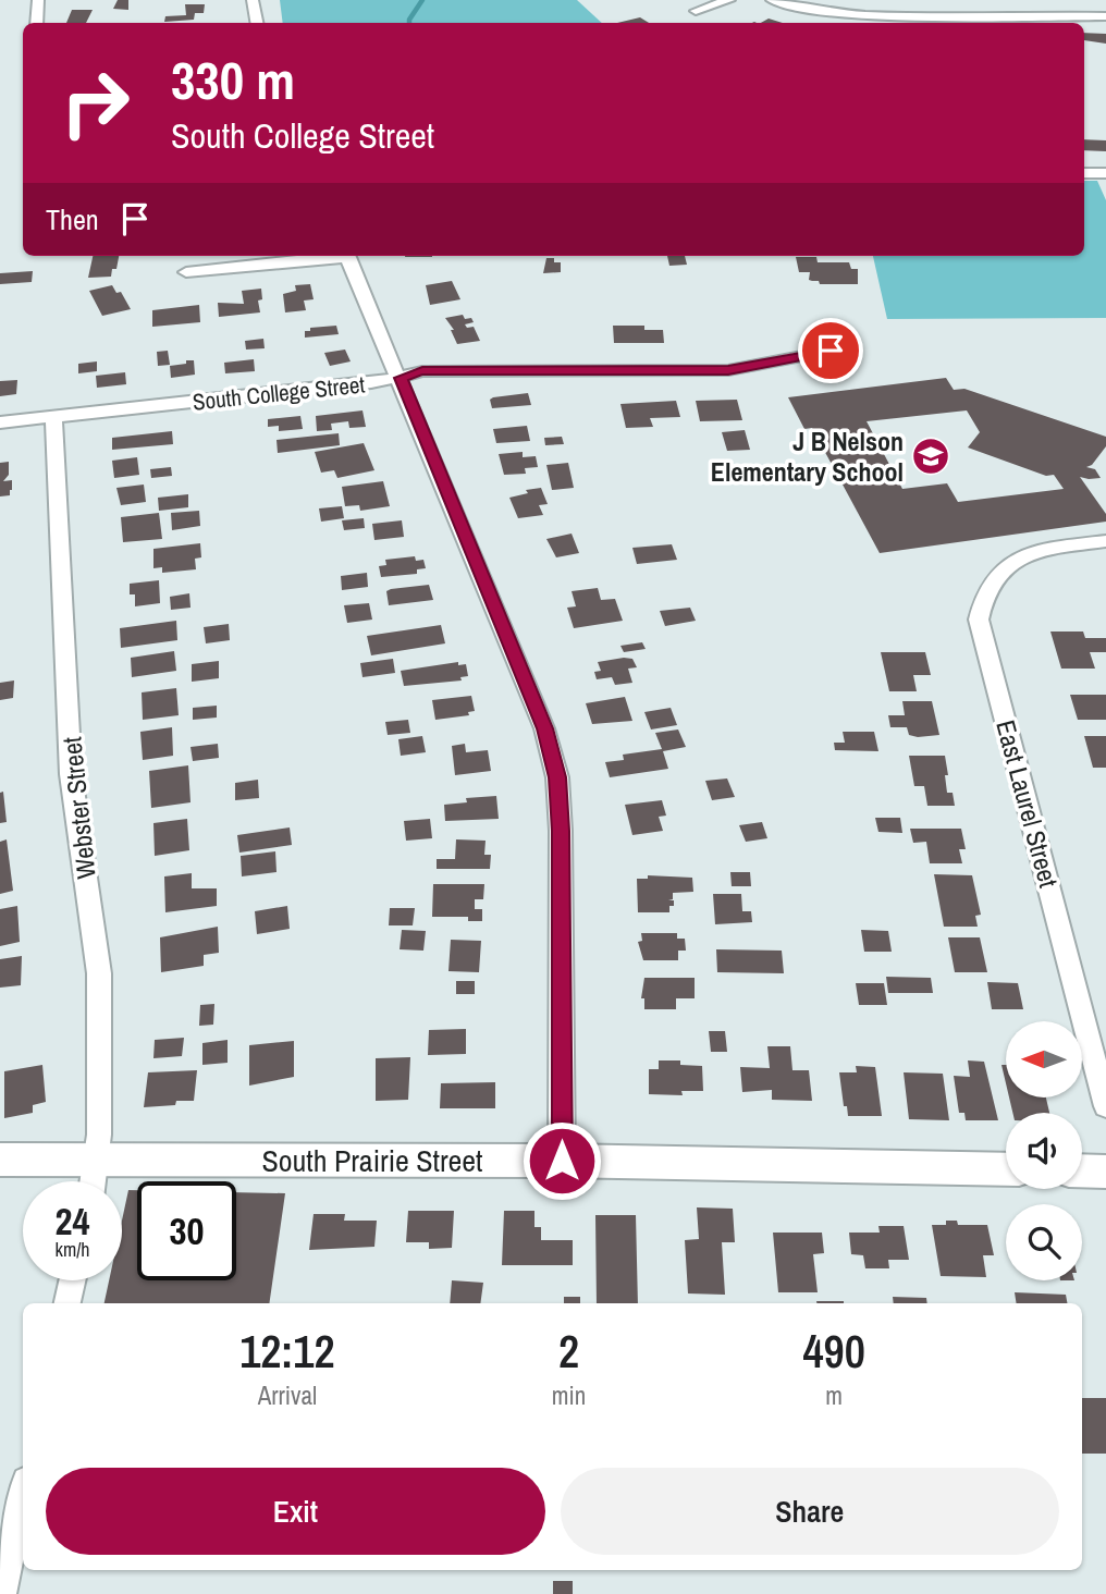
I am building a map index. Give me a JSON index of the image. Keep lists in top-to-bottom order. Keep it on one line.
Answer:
{"streets":{"street":["South College Street","East Laurel Street","Webster Street","South Prairie Street"]},"crossings":[["South College Street","Webster Street"],["Webster Street","South Prairie Street"]],"places":{"school or university":["J B Nelson Elementary School"]},"north":"left","page":{"turn":["330 m","South College Street"],"then":"Then","speed":"24 km/h","limit":"30","eta":["12:12","Arrival","2","min","490","m"],"buttons":["Exit","Share"]}}
